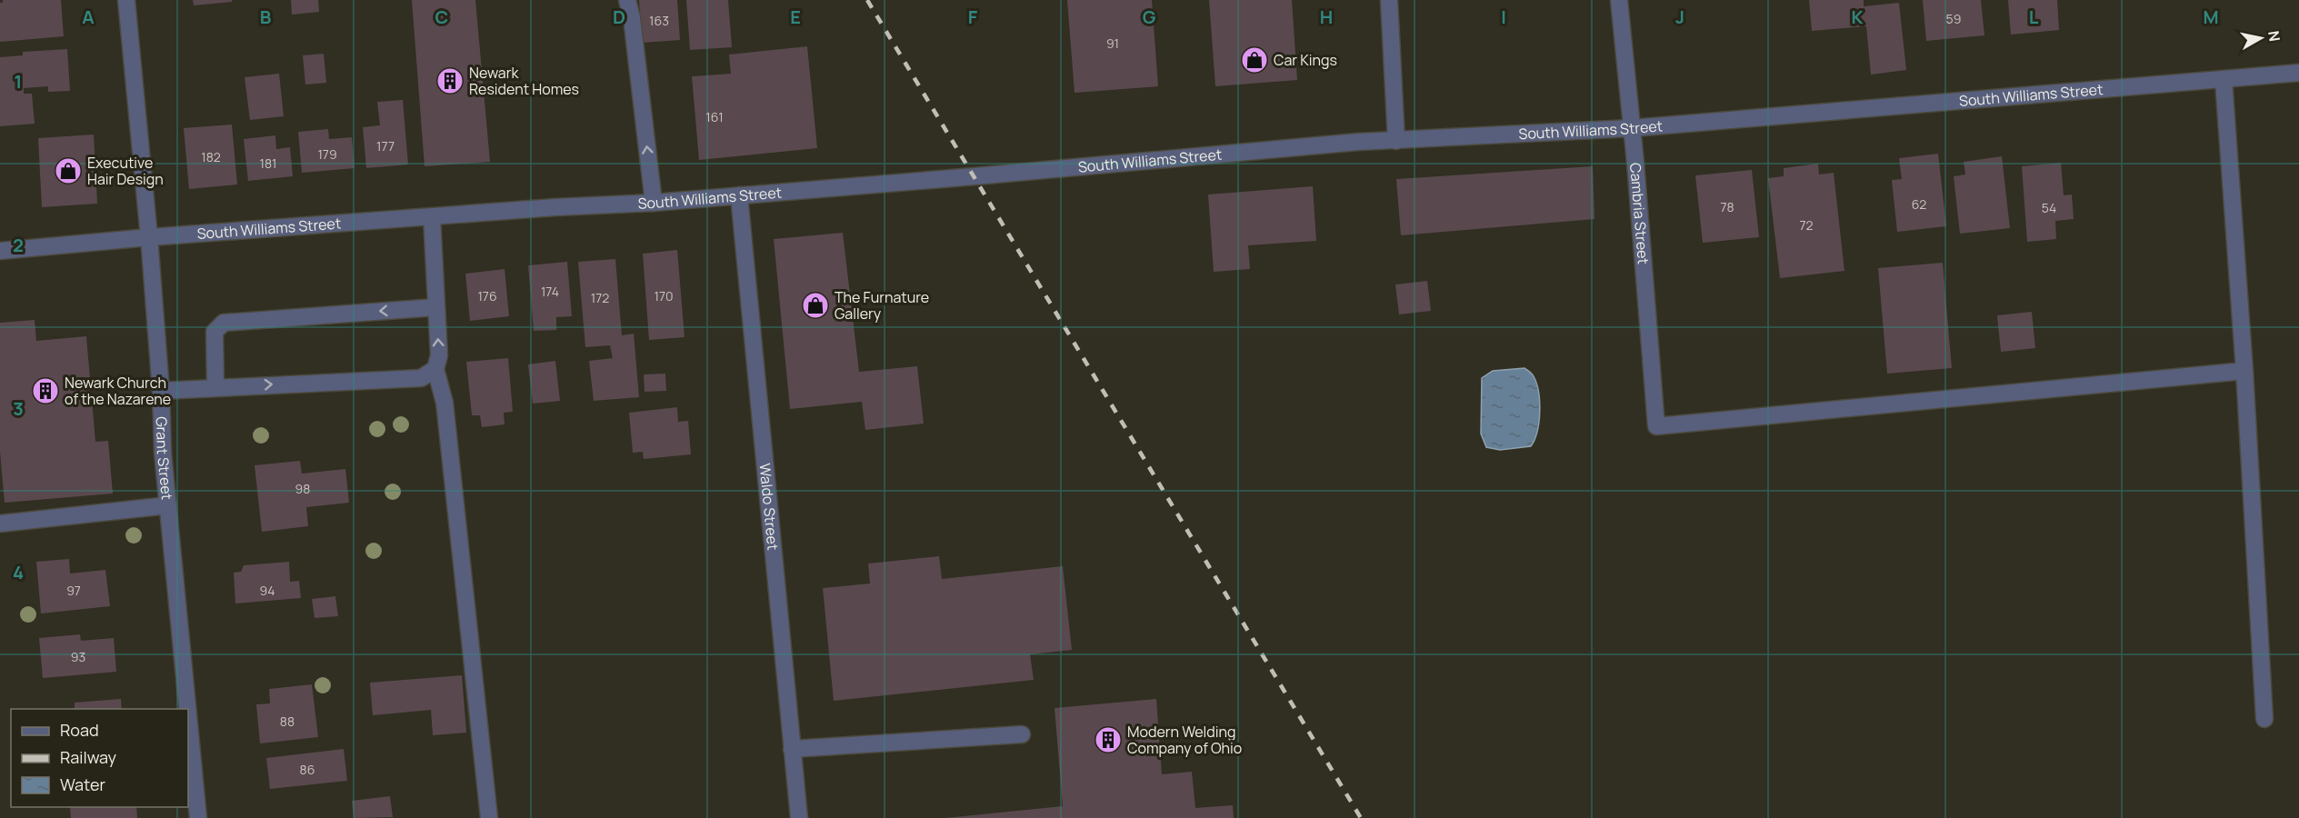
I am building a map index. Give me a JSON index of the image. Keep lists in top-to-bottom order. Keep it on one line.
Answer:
{"streets":{"street":["South Williams Street","Cambria Street","Grant Street","Waldo Street"]},"crossings":[["South Williams Street","Cambria Street"],["South Williams Street","Grant Street"],["South Williams Street","Waldo Street"]],"places":{"shop":["Car Kings","Executive Hair Design","The Furnature Gallery"],"building":["Newark Resident Homes","Newark Church of the Nazarene","Modern Welding Company of Ohio"]},"house_numbers":["59","163","91","161","177","179","182","181","62","78","54","72","174","176","170","172","98","97","94","93","88","86"],"legend":["Road","Railway","Water"],"north":"right","grid":{"columns":["A","B","C","D","E","F","G","H","I","J","K","L","M"],"rows":["1","2","3","4"]}}
